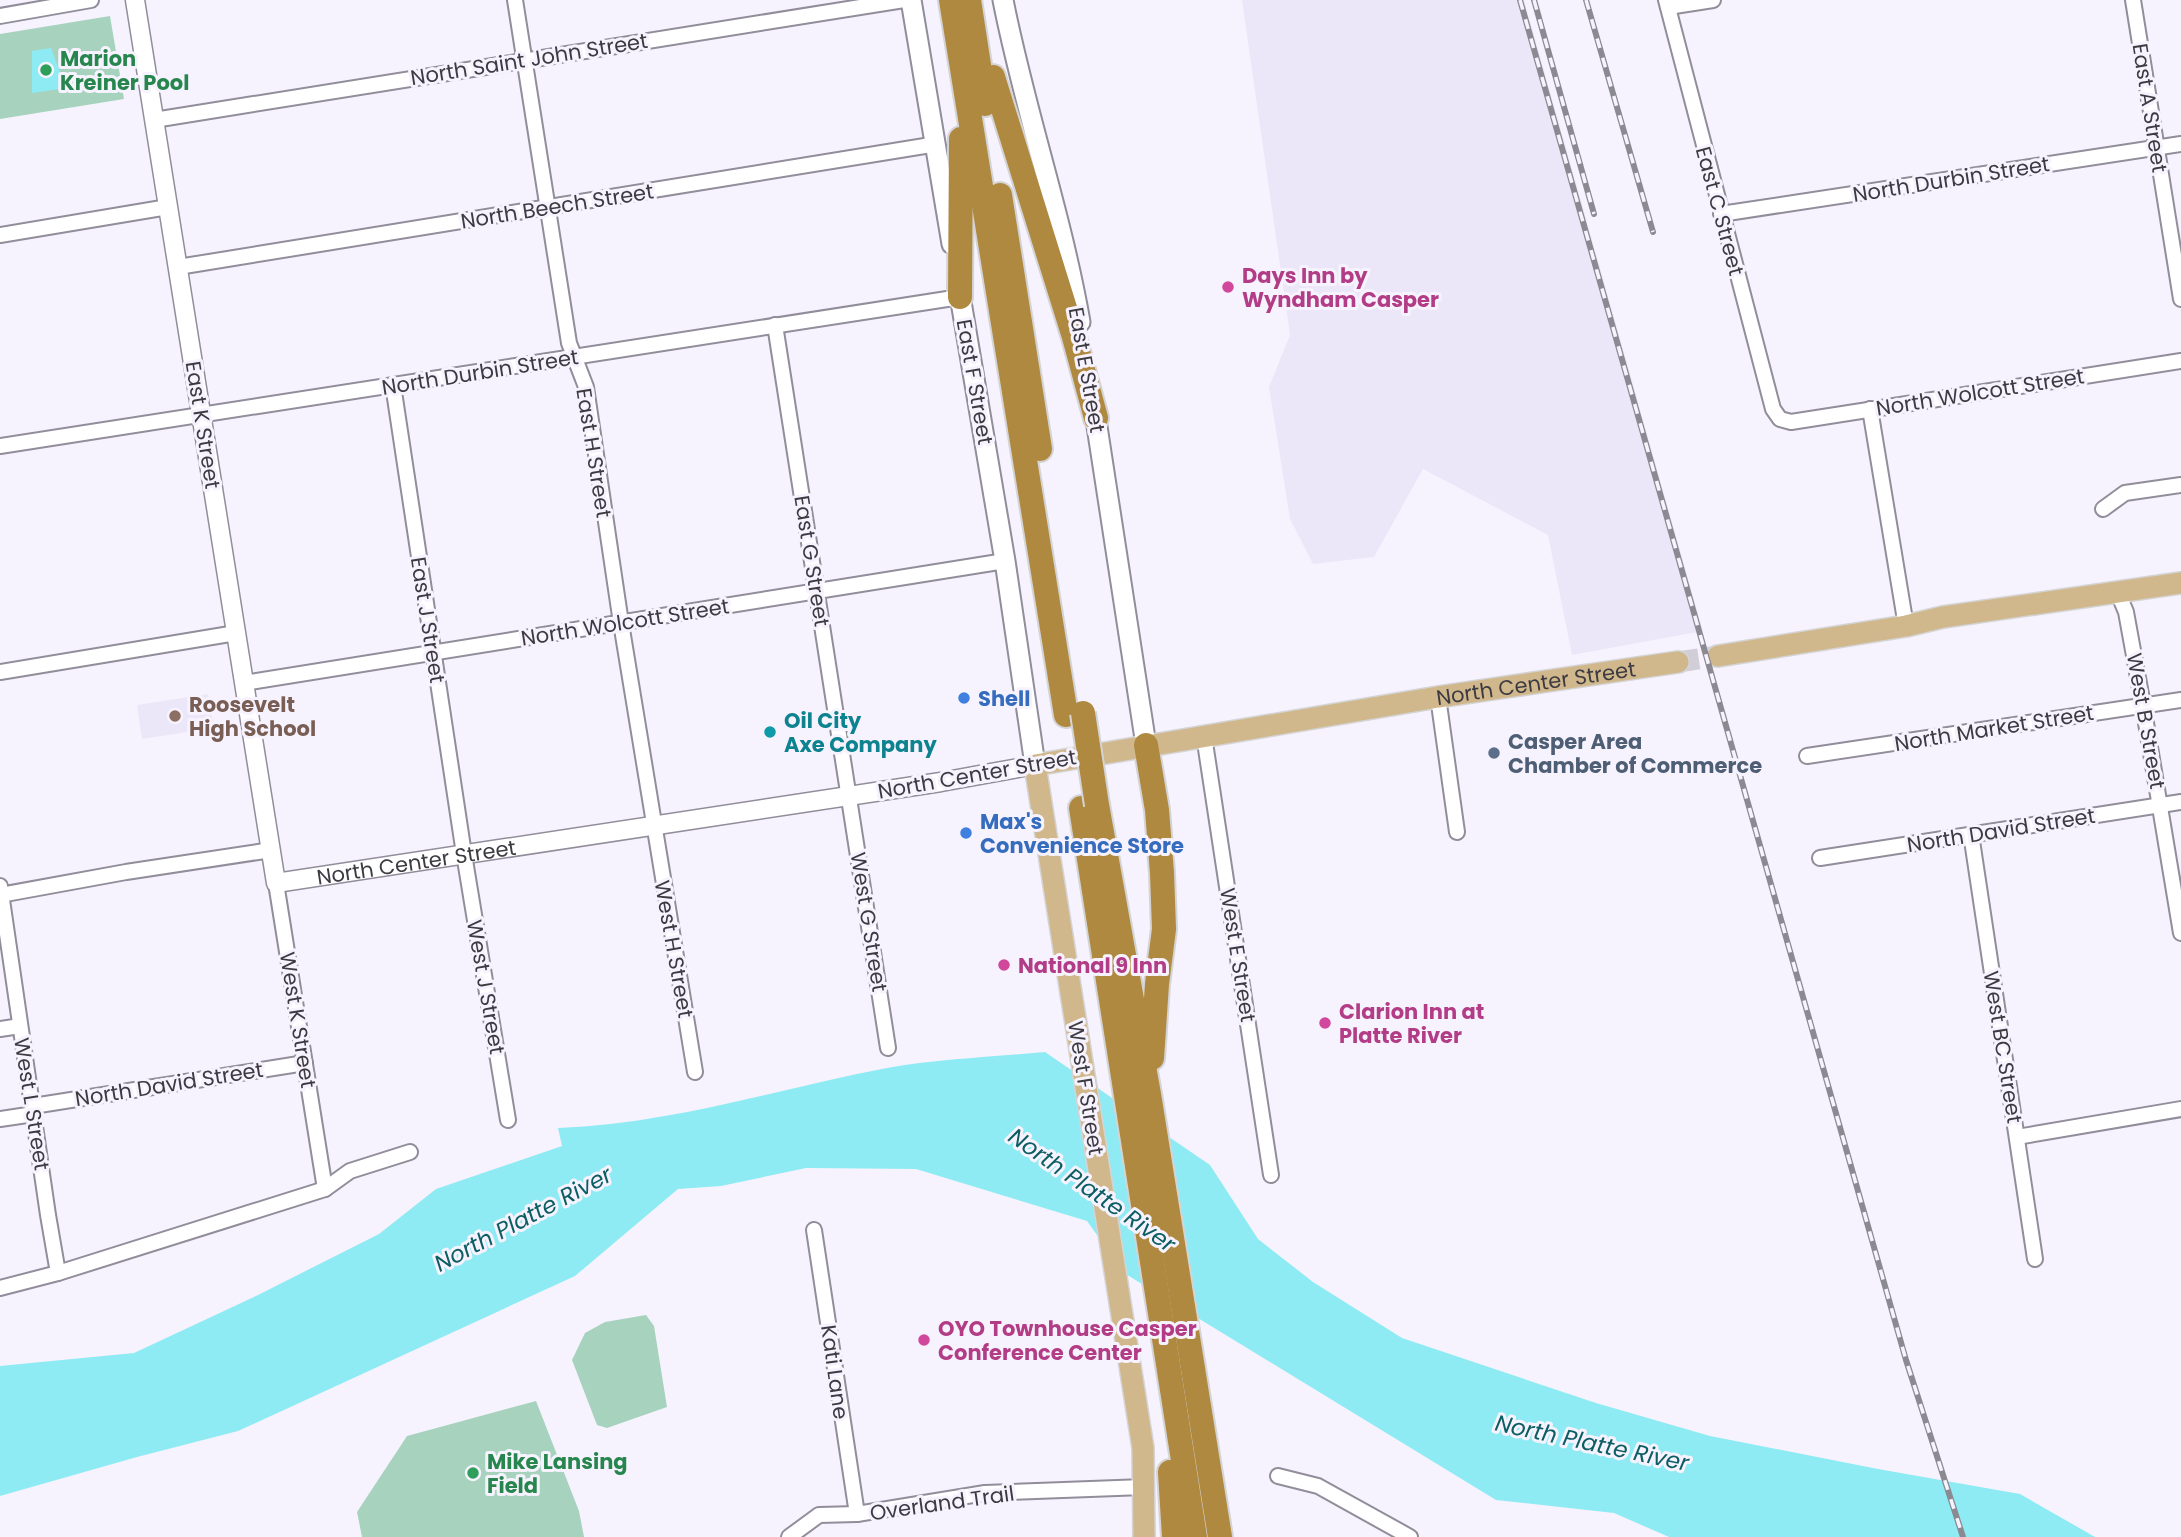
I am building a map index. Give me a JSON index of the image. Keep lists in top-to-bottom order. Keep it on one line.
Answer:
{"streets":{"main road":["East E Street","East F Street","North Center Street","West F Street"],"street":["North Saint John Street","East A Street","North Durbin Street","North Beech Street","East C Street","North Wolcott Street","East K Street","East H Street","East G Street","East J Street","West B Street","North Market Street","North David Street","West G Street","West H Street","West E Street","West J Street","West K Street","West BC Street","West L Street","Kati Lane","Overland Trail"]},"crossings":[["North Saint John Street","East K Street"],["North Saint John Street","East H Street"],["East A Street","North Durbin Street"],["North Durbin Street","East C Street"],["North Durbin Street","East F Street"],["North Durbin Street","East K Street"],["North Durbin Street","East H Street"],["North Durbin Street","East G Street"],["North Durbin Street","East J Street"],["North Beech Street","East F Street"],["North Beech Street","East K Street"],["North Beech Street","East H Street"],["East C Street","North Wolcott Street"],["East E Street","North Center Street"],["East F Street","North Wolcott Street"],["East F Street","North Center Street"],["East F Street","West F Street"],["North Wolcott Street","East K Street"],["North Wolcott Street","East H Street"],["North Wolcott Street","East G Street"],["North Wolcott Street","East J Street"],["East K Street","West K Street"],["East H Street","North Center Street"],["East H Street","West H Street"],["East G Street","North Center Street"],["East G Street","West G Street"],["East J Street","North Center Street"],["East J Street","West J Street"],["North Center Street","West G Street"],["North Center Street","West H Street"],["North Center Street","West E Street"],["North Center Street","West J Street"],["North Center Street","West K Street"],["North Center Street","West F Street"],["West B Street","North Market Street"],["West B Street","North David Street"],["North David Street","West K Street"],["North David Street","West BC Street"],["North David Street","West L Street"],["West F Street","Overland Trail"],["Kati Lane","Overland Trail"]],"water":["North Platte River"],"places":["Marion Kreiner Pool","Days Inn by Wyndham Casper","Shell","Roosevelt High School","Oil City Axe Company","Casper Area Chamber of Commerce","Max's Convenience Store","National 9 Inn","Clarion Inn at Platte River","OYO Townhouse Casper Conference Center","Mike Lansing Field"]}
